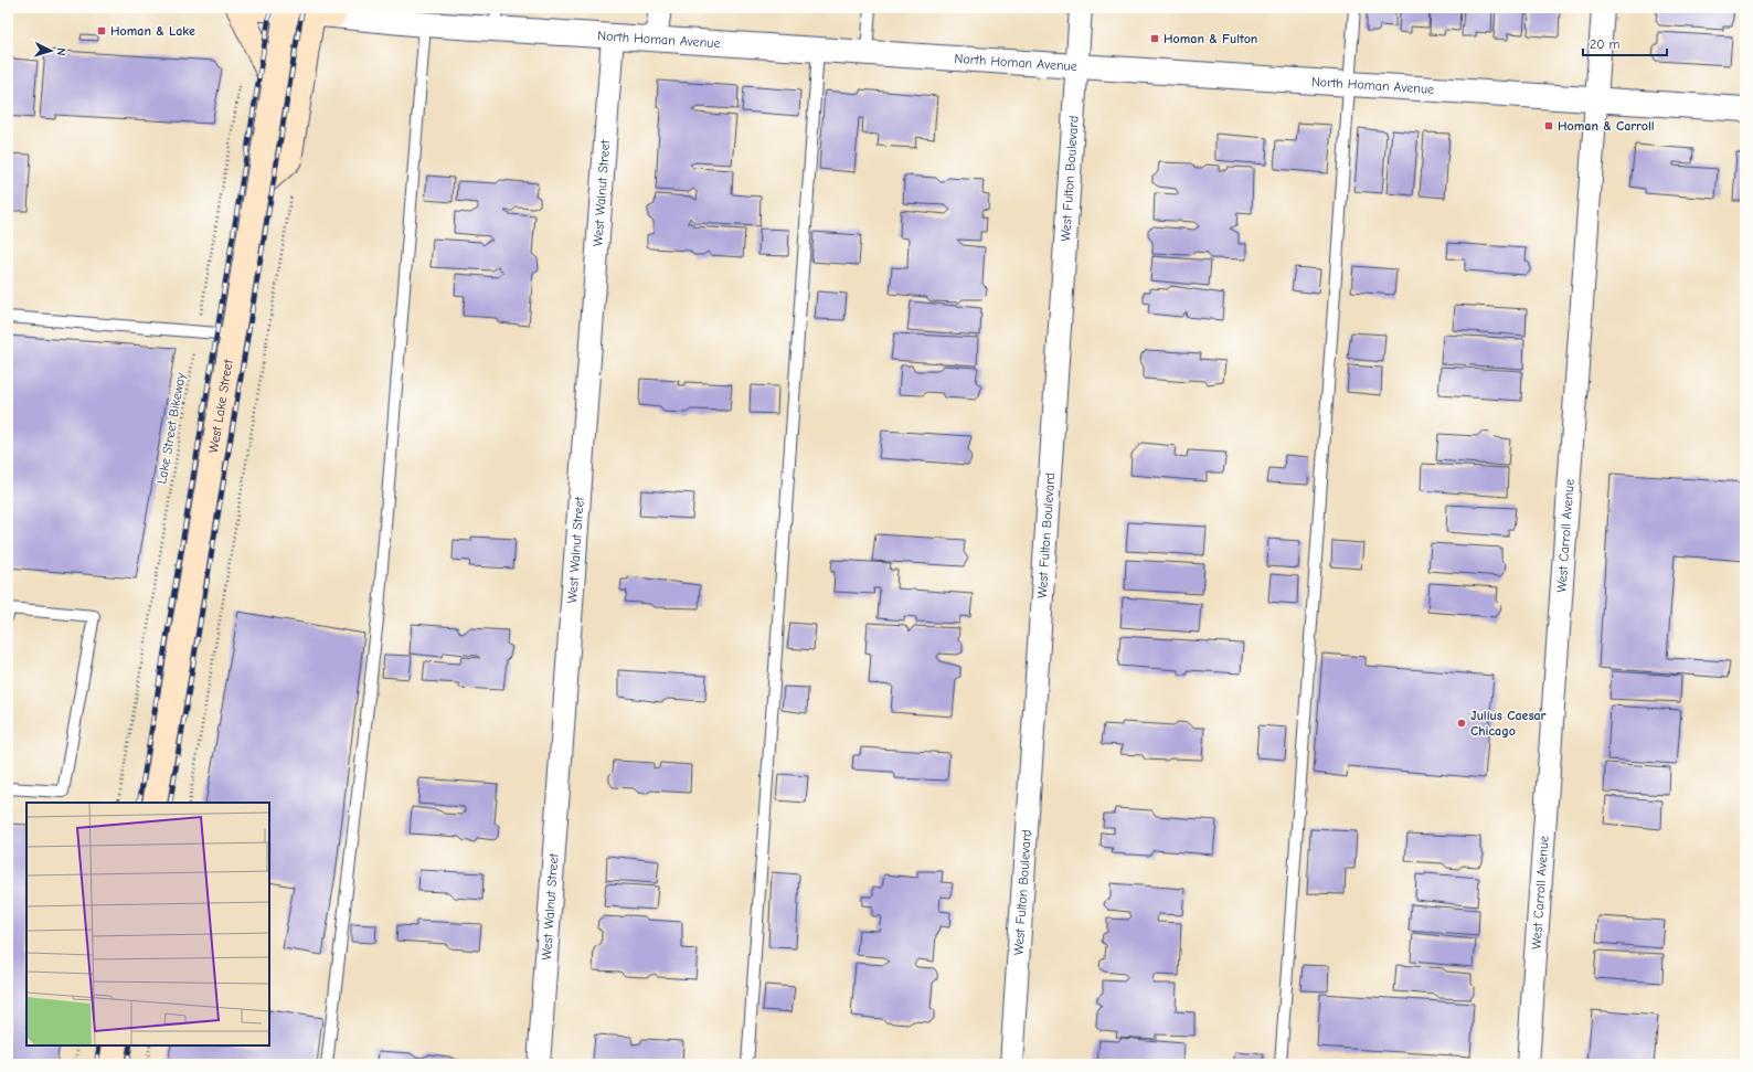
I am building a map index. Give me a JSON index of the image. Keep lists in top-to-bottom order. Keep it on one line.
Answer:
{"streets":{"main road":["West Lake Street"],"street":["North Homan Avenue","West Fulton Boulevard","West Walnut Street","West Carroll Avenue"],"path":["Lake Street Bikeway"]},"crossings":[["North Homan Avenue","West Fulton Boulevard"],["North Homan Avenue","West Walnut Street"],["North Homan Avenue","West Lake Street"],["North Homan Avenue","West Carroll Avenue"]],"places":{"transit":["Homan & Lake","Homan & Fulton","Homan & Carroll"],"other":["Julius Caesar Chicago"]},"scale_bar":"20 m","north":"right"}
